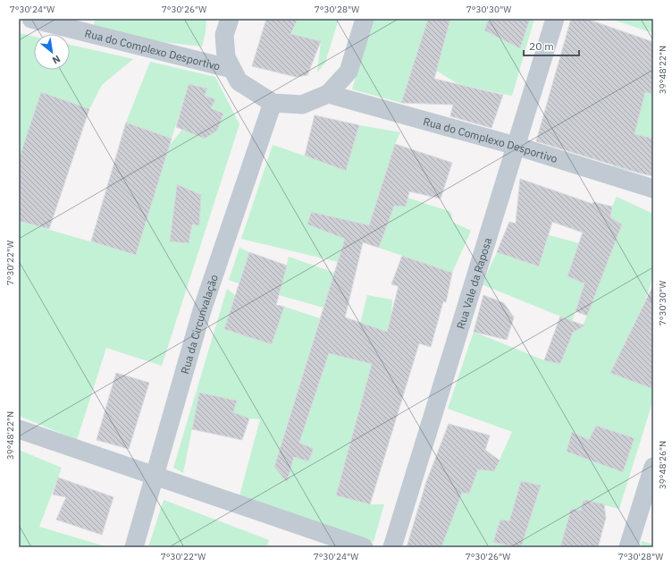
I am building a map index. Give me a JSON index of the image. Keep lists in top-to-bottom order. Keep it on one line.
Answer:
{"streets":{"street":["Rua do Complexo Desportivo","Rua Vale da Raposa","Rua da Circunvalação"]},"crossings":[["Rua do Complexo Desportivo","Rua Vale da Raposa"]],"scale_bar":"20 m","north":"bottom right","coordinates":["7°30'24\"W","7°30'26\"W","7°30'28\"W","7°30'30\"W","39°48'22\"N","7°30'22\"W","39°48'26\"N"]}
